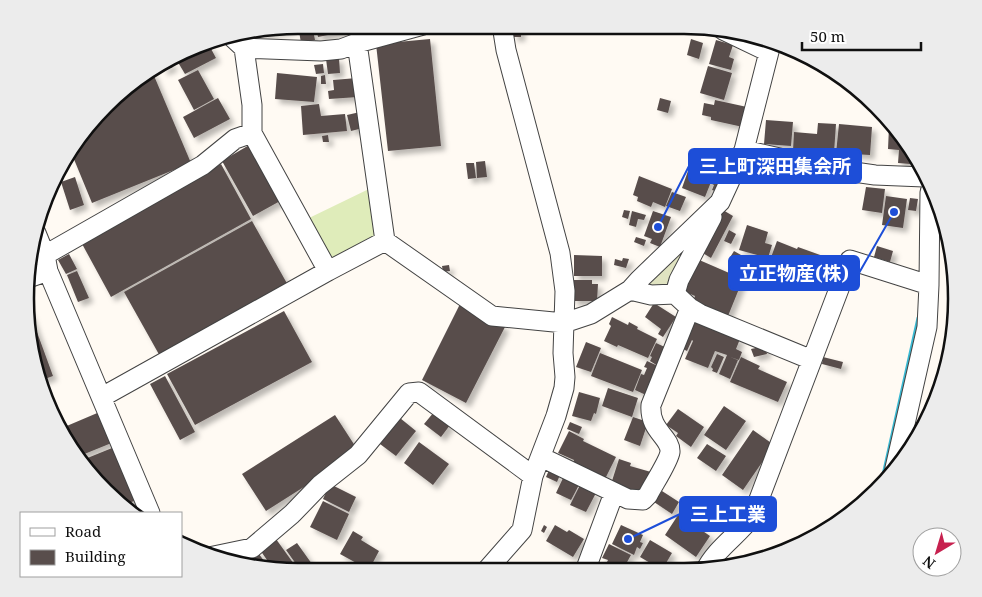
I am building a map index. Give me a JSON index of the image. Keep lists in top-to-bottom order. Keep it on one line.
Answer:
{"places":["立正物産(株)","三上町深田集会所","三上工業"],"legend":["Road","Building"],"scale_bar":"50 m","north":"bottom left"}
